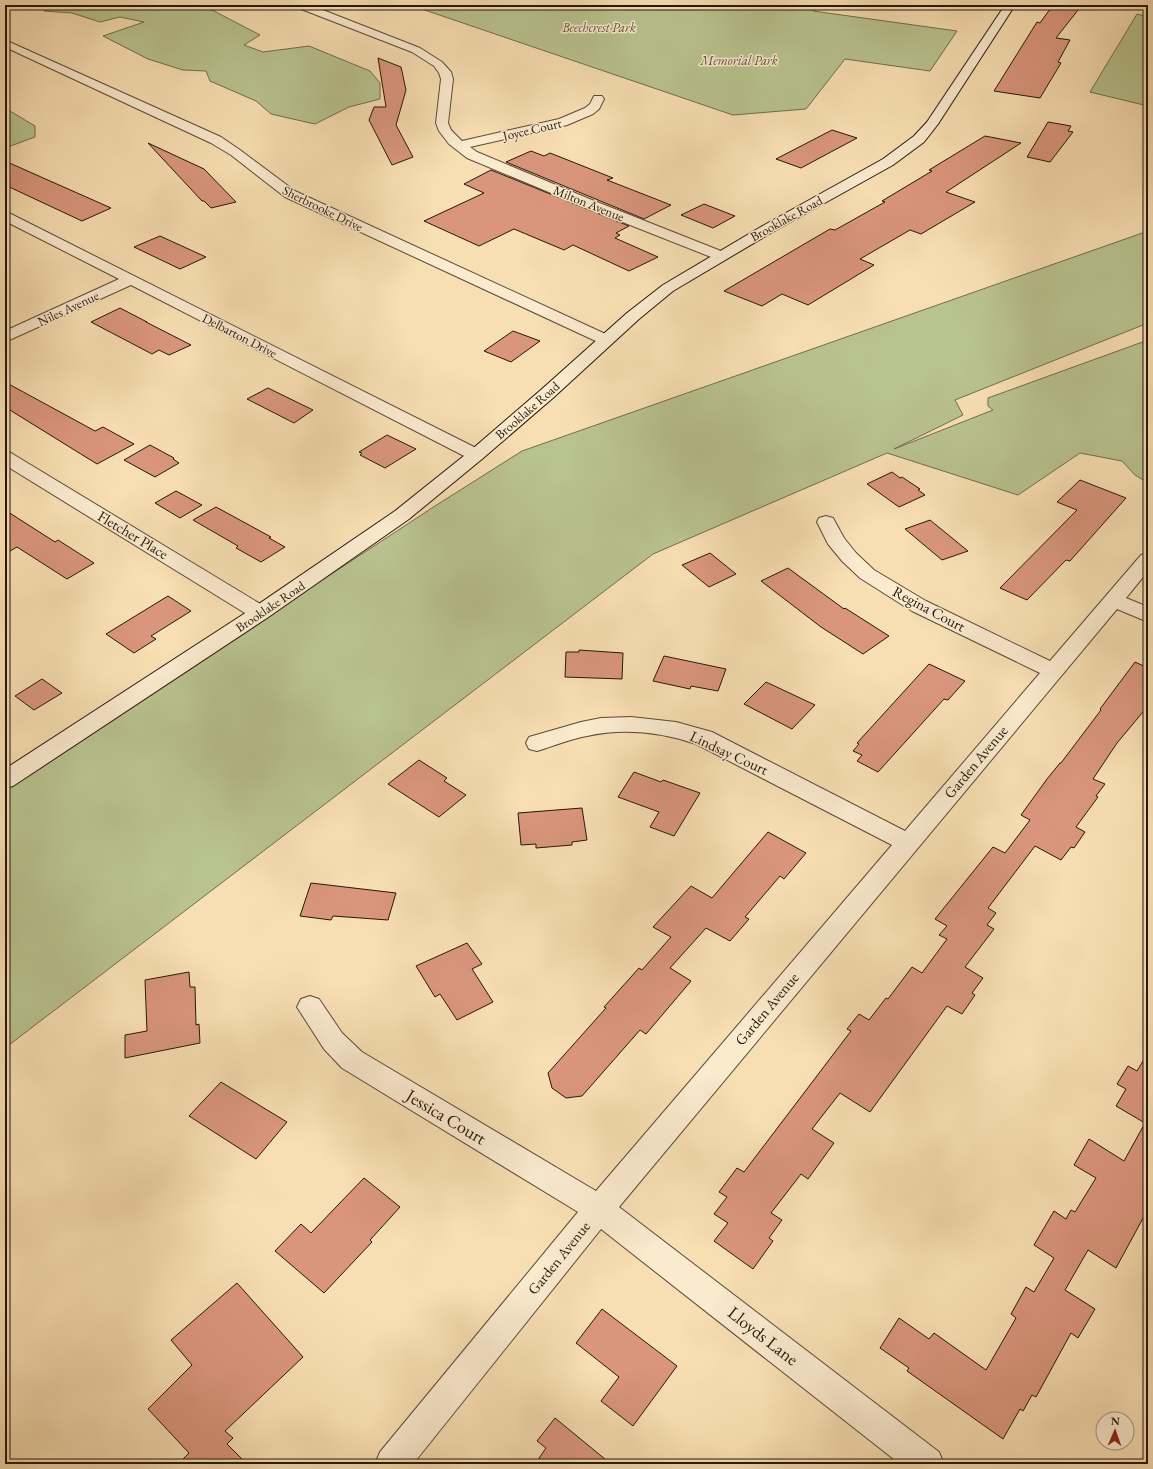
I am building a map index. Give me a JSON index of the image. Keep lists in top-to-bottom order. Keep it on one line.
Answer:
{"streets":{"street":["Joyce Court","Milton Avenue","Sherbrooke Drive","Brooklake Road","Niles Avenue","Delbarton Drive","Fletcher Place","Regina Court","Lindsay Court","Garden Avenue","Jessica Court","Lloyds Lane"]},"crossings":[["Joyce Court","Milton Avenue"],["Milton Avenue","Brooklake Road"],["Sherbrooke Drive","Brooklake Road"],["Brooklake Road","Delbarton Drive"],["Brooklake Road","Fletcher Place"],["Niles Avenue","Delbarton Drive"],["Regina Court","Garden Avenue"],["Lindsay Court","Garden Avenue"],["Garden Avenue","Jessica Court"],["Garden Avenue","Lloyds Lane"],["Jessica Court","Lloyds Lane"]],"parks":["Beechcrest Park","Memorial Park"],"north":"top"}
